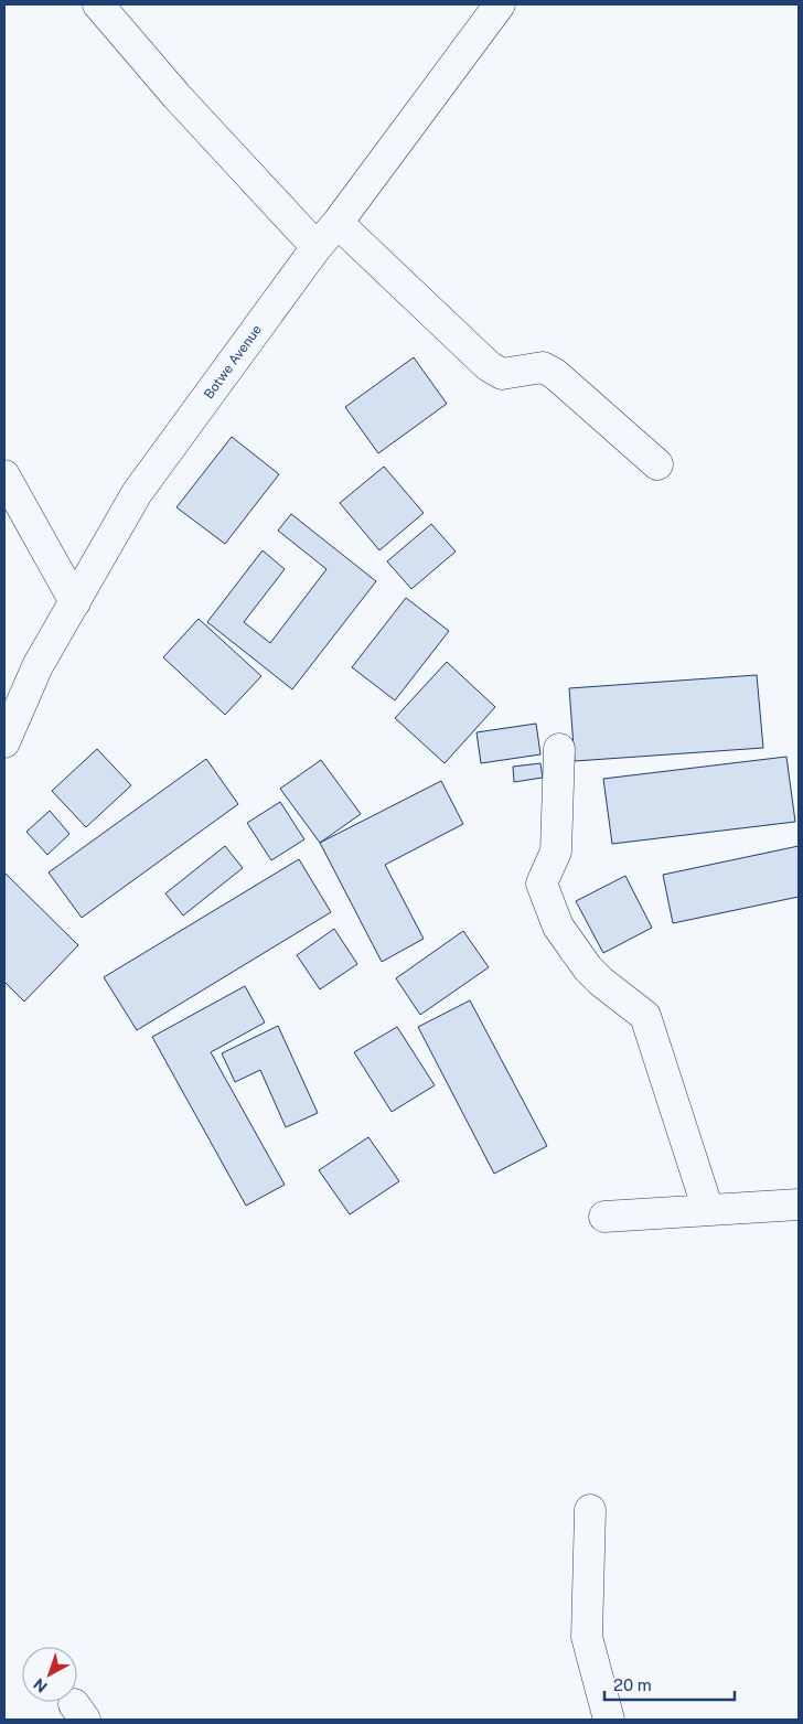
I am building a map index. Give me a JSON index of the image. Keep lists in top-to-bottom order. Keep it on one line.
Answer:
{"streets":{"street":["Botwe Avenue"]},"scale_bar":"20 m","north":"bottom left"}
